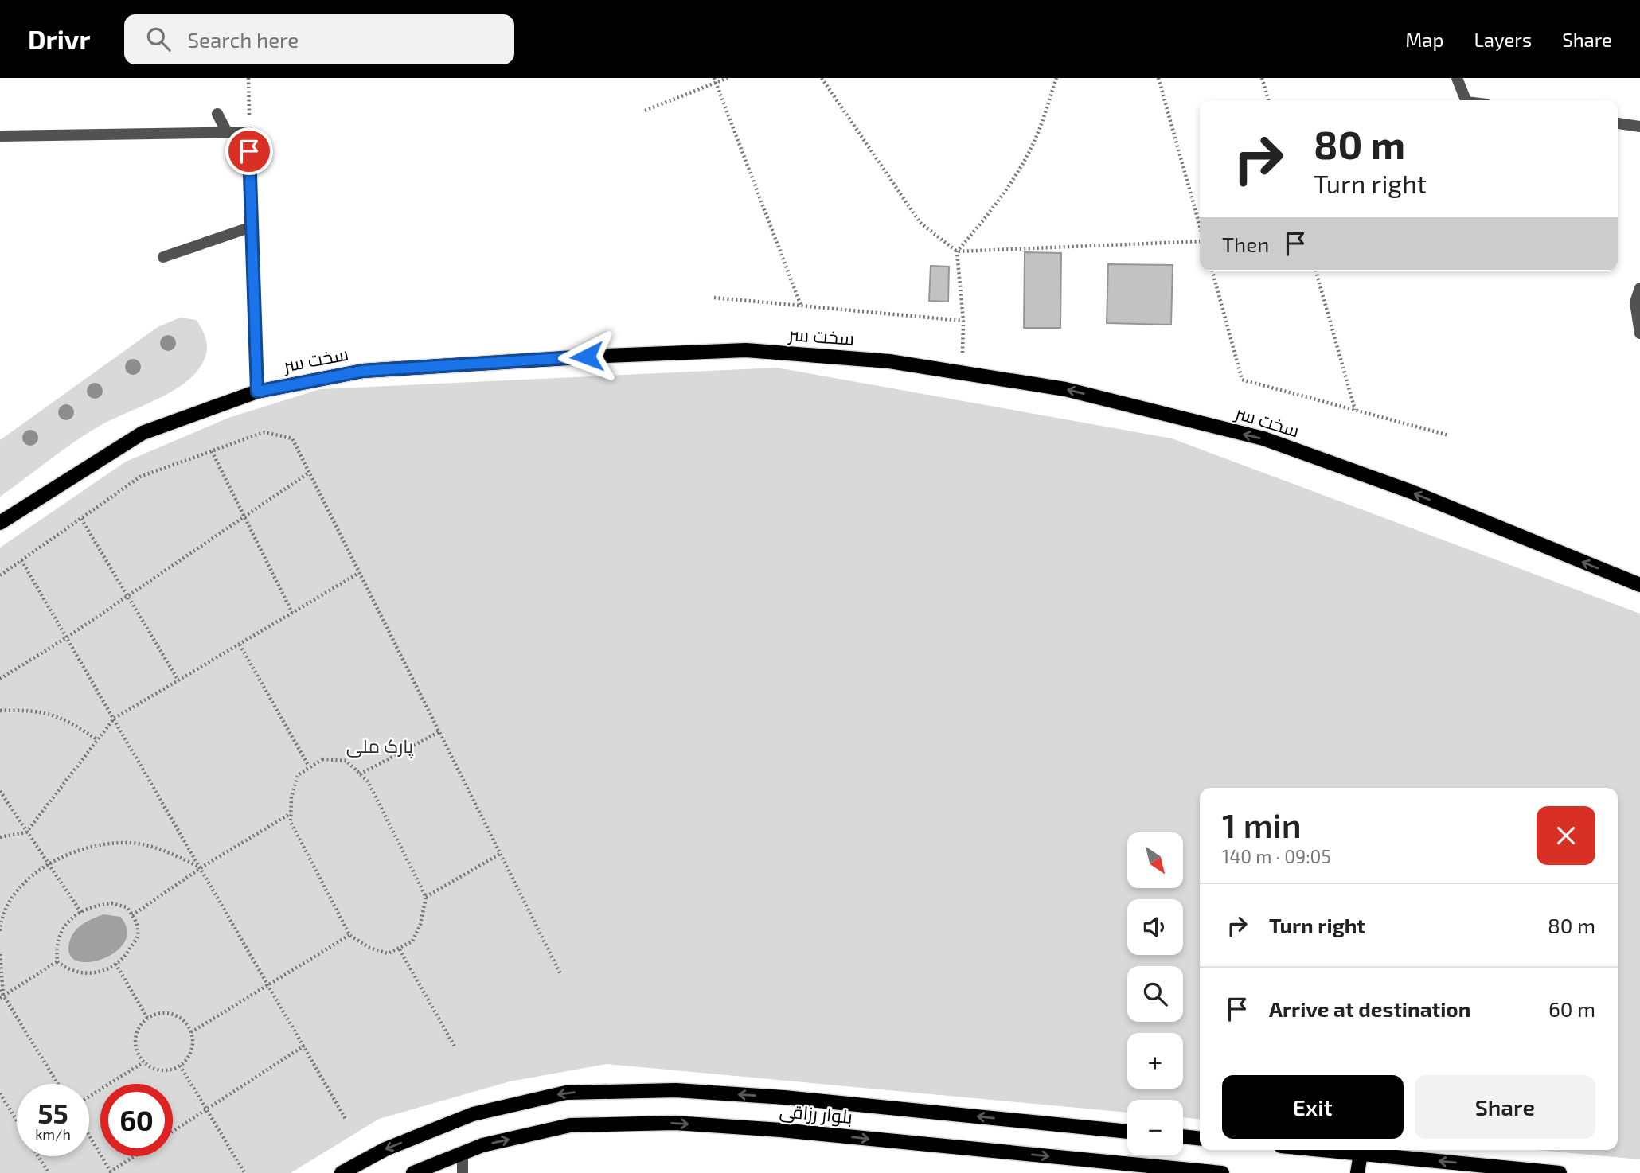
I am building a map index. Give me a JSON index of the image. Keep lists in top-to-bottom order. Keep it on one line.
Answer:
{"streets":{"main road":["سخت سر","بلوار رزاقی"]},"one_way":["سخت سر"],"parks":["پارک ملی"],"north":"bottom right","page":{"header":"Drivr","search":"Search here","nav":["Map","Layers","Share"],"turn":["80 m","Turn right"],"then":"Then","heading":["1 min","140 m · 09:05"],"map_buttons":["+","−"],"list":[{"name":"Turn right","value":"80 m"},{"name":"Arrive at destination","value":"60 m"}],"buttons":["Exit","Share"],"speed":"55 km/h","limit":"60"}}
